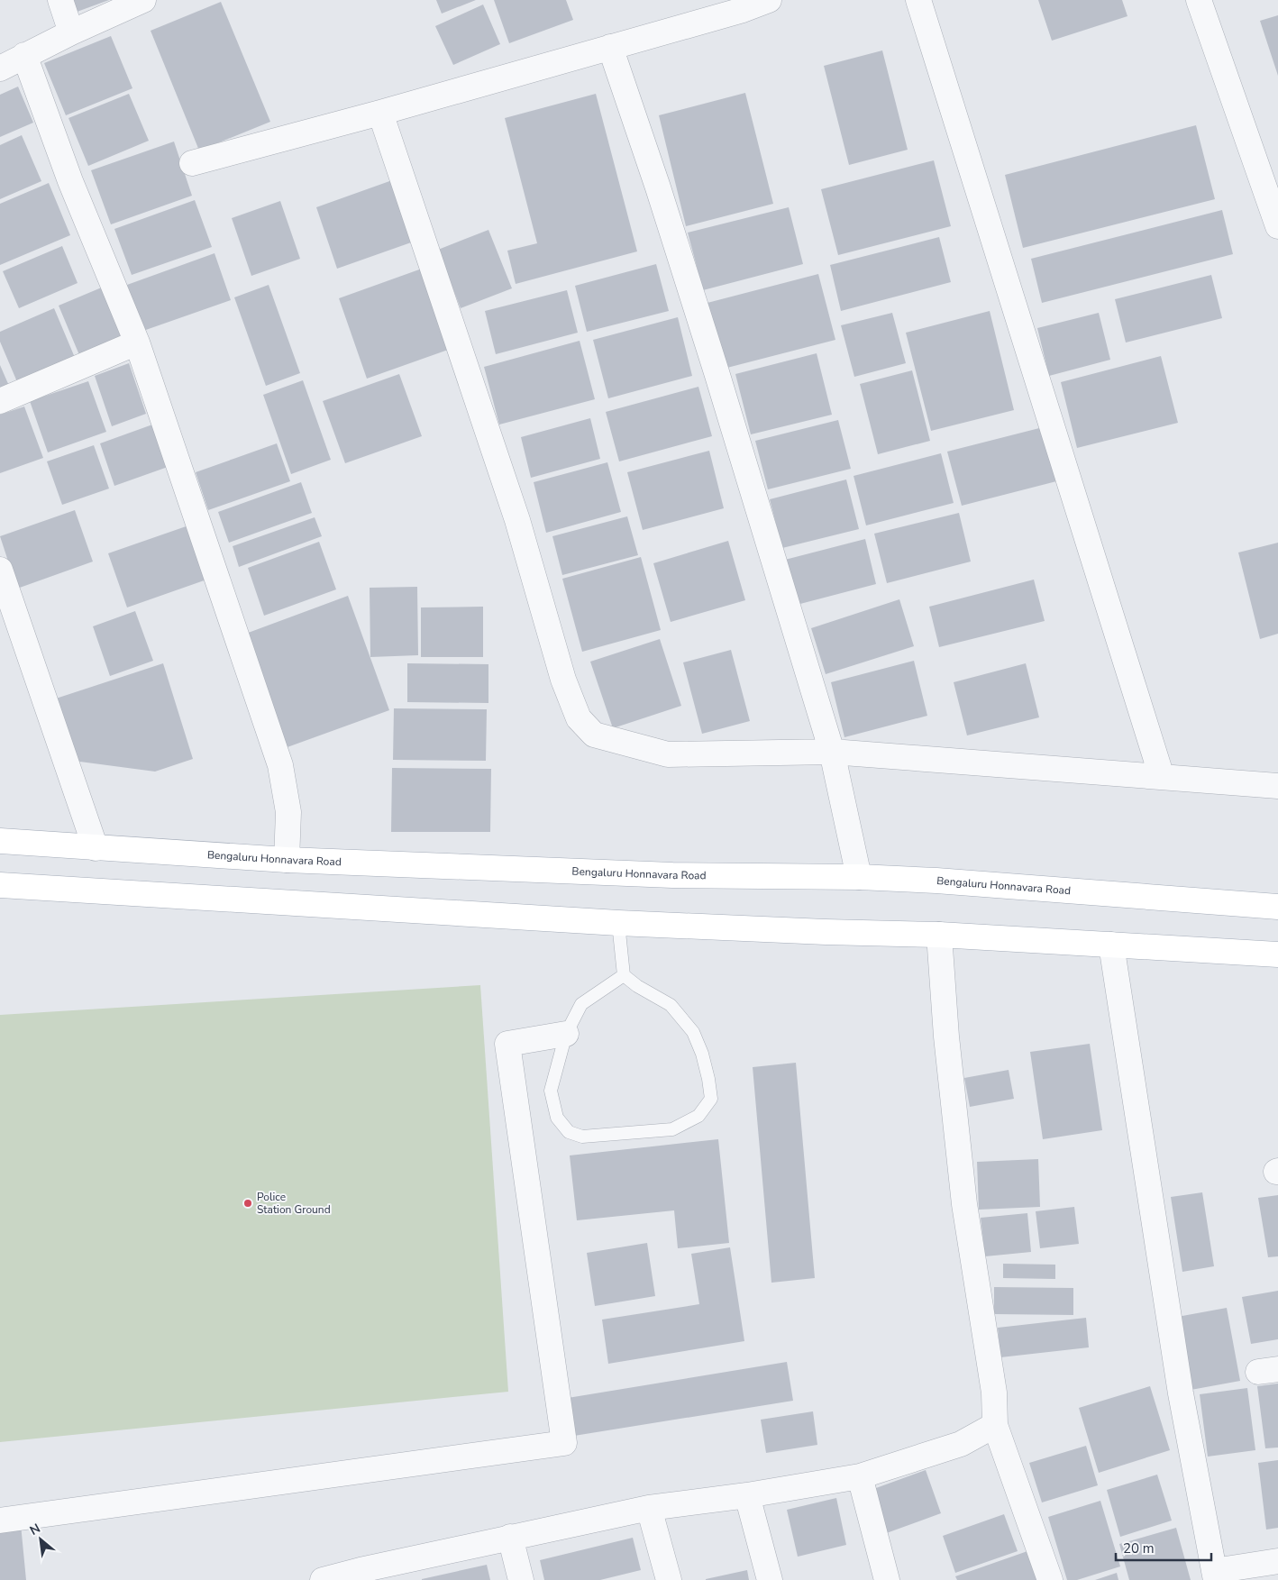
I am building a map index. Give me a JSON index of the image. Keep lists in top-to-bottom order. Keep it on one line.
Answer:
{"streets":{"main road":["Bengaluru Honnavara Road"]},"places":["Police Station Ground"],"scale_bar":"20 m","north":"top left"}
